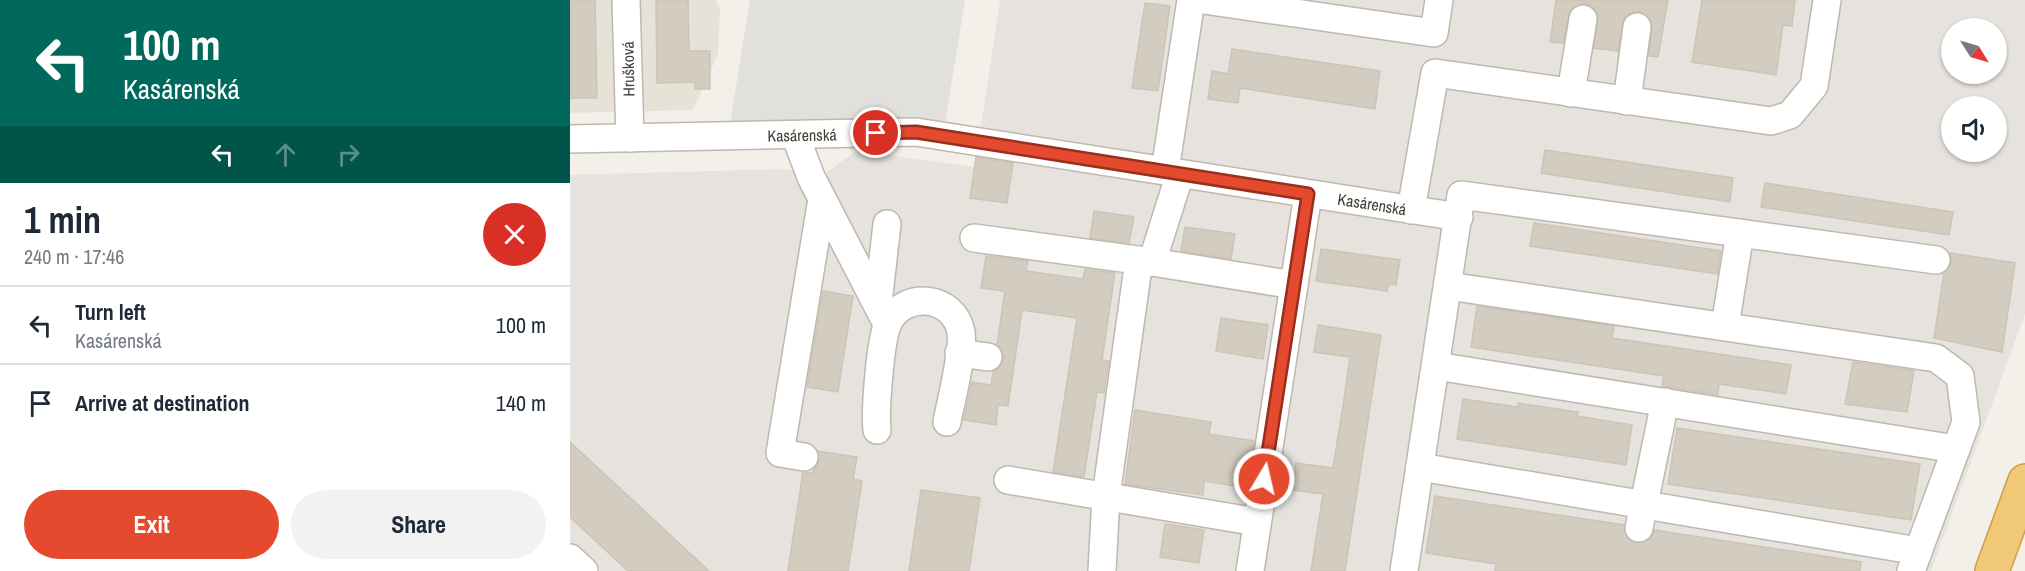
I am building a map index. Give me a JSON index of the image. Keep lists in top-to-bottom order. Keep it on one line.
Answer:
{"streets":{"street":["Hrušková","Kasárenská"]},"crossings":[["Hrušková","Kasárenská"]],"north":"bottom right","page":{"turn":["100 m","Kasárenská"],"heading":["1 min","240 m · 17:46"],"list":[{"name":"Turn left","note":"Kasárenská","value":"100 m"},{"name":"Arrive at destination","value":"140 m"}],"buttons":["Exit","Share"]}}
